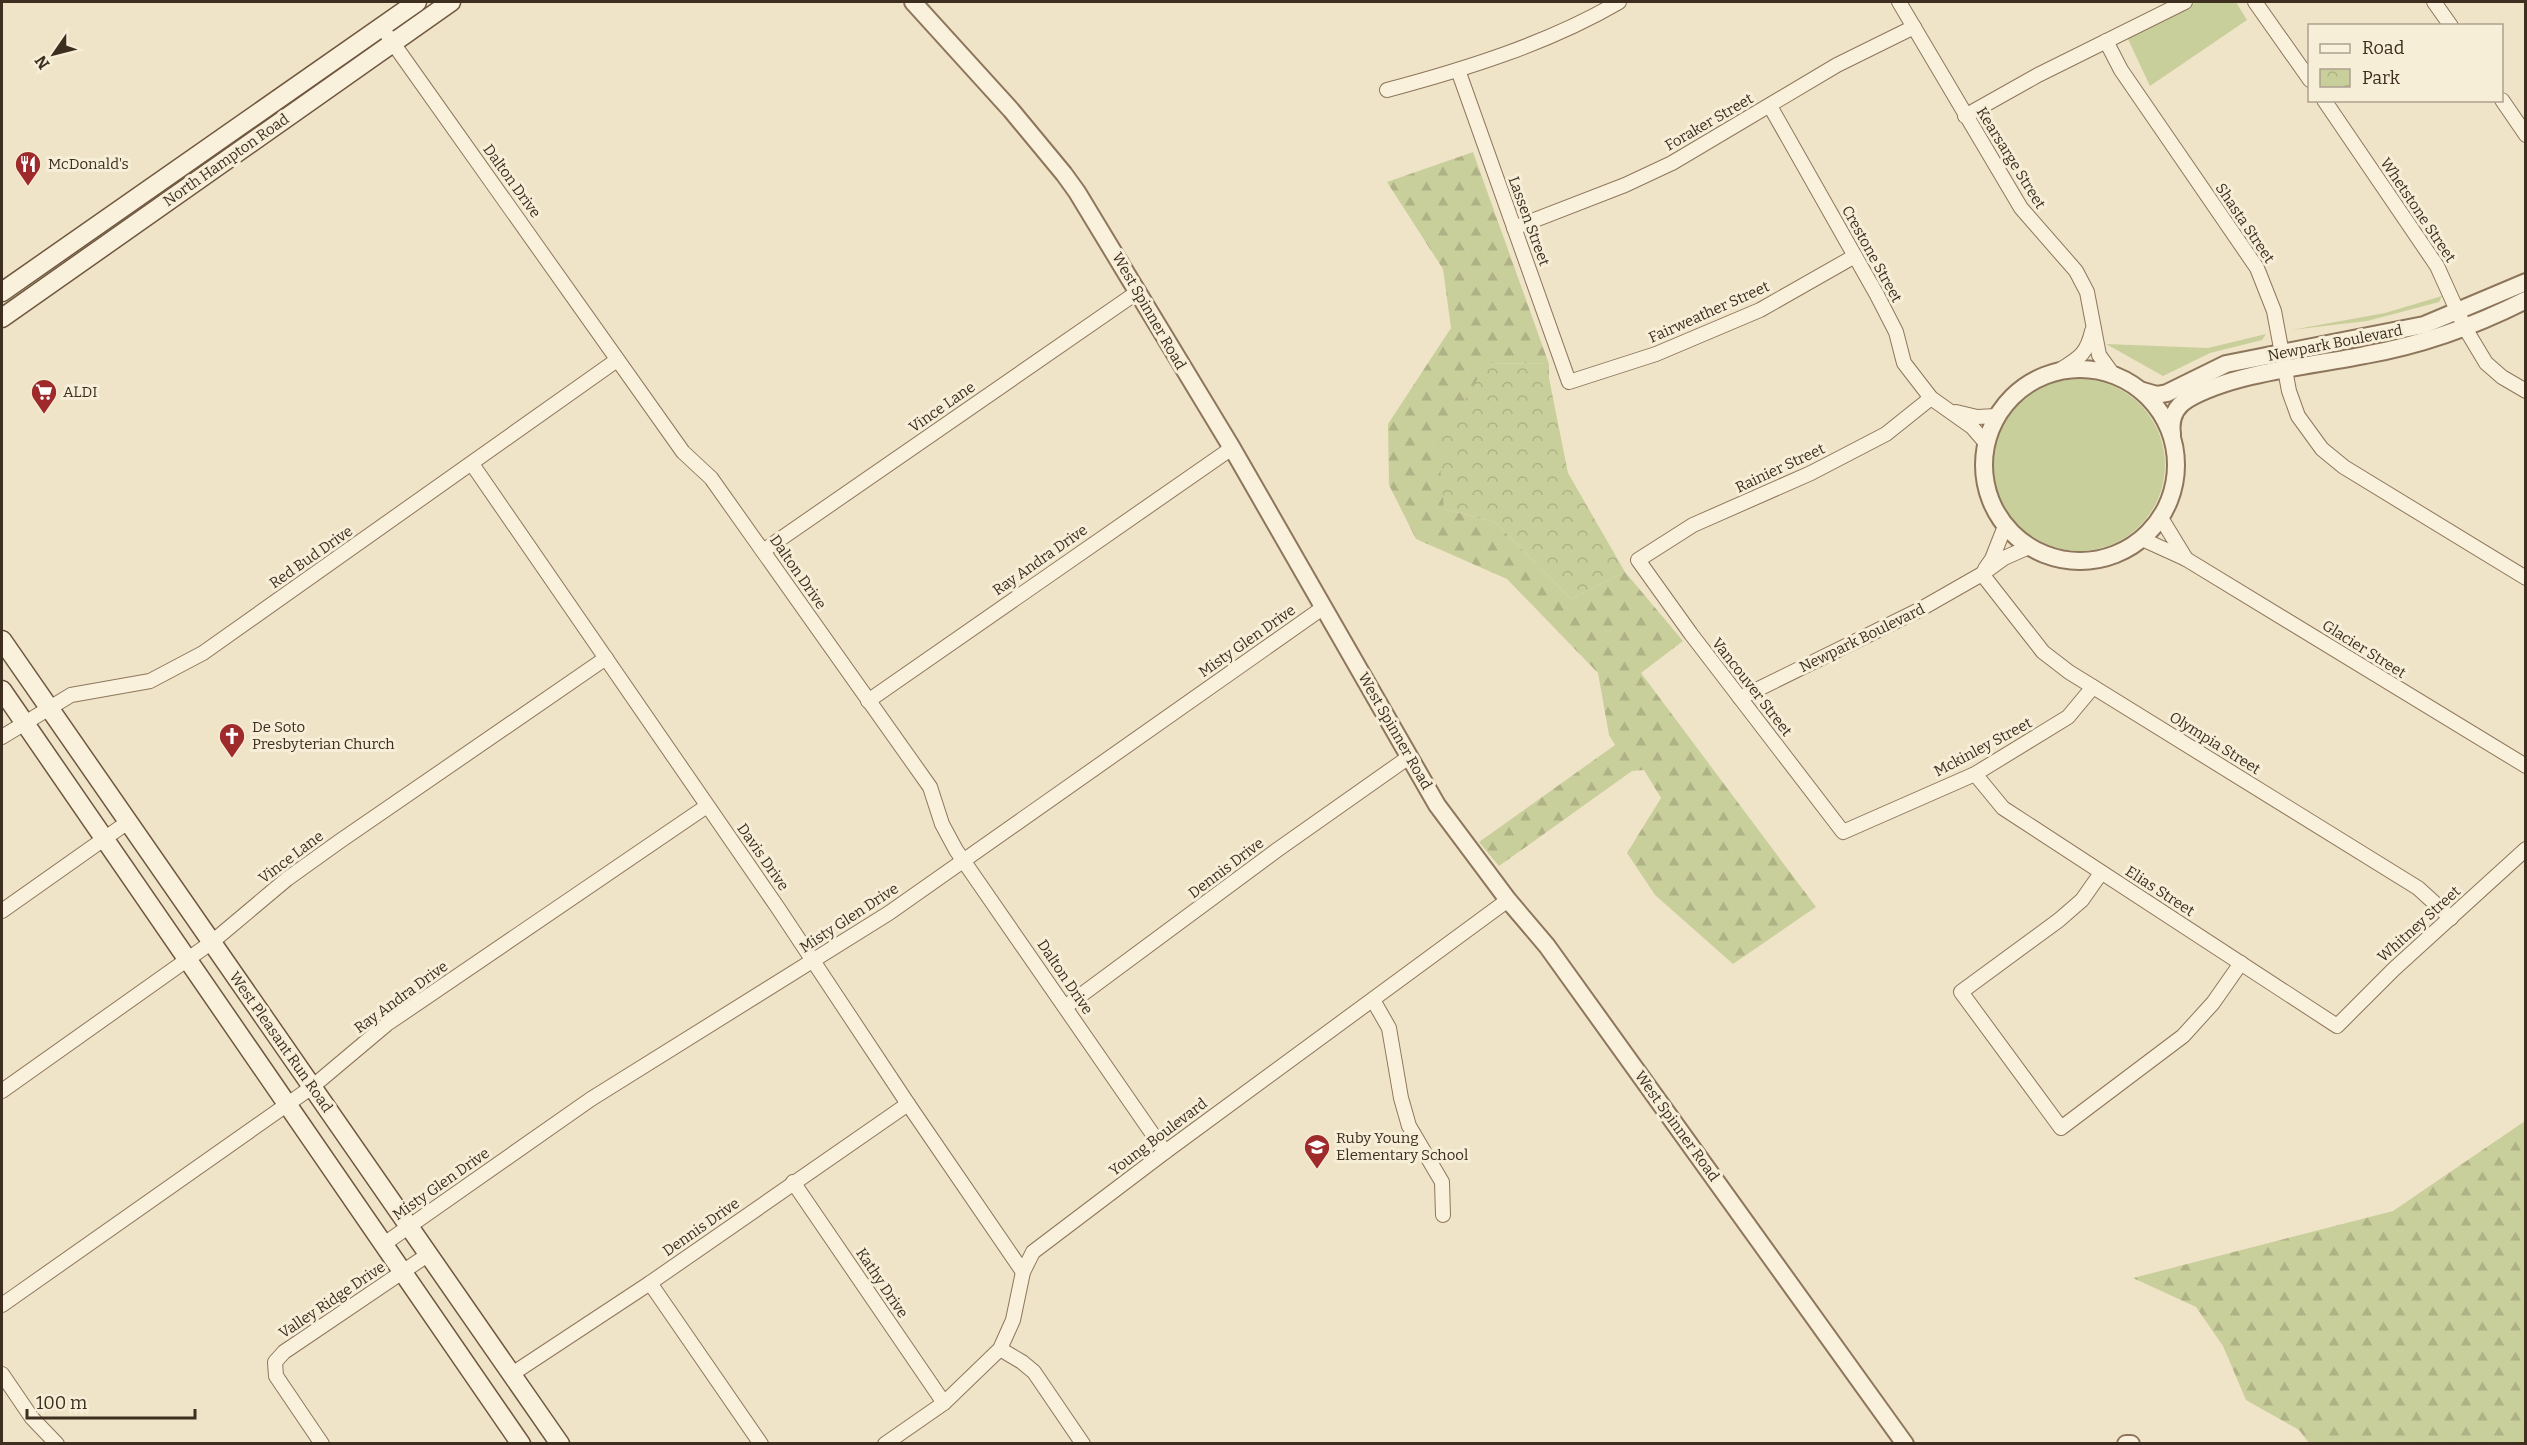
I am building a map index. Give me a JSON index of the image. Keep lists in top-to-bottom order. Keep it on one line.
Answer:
{"streets":{"main road":["North Hampton Road","West Pleasant Run Road"],"street":["Foraker Street","Kearsarge Street","Dalton Drive","Whetstone Street","Lassen Street","Shasta Street","Crestone Street","West Spinner Road","Fairweather Street","Newpark Boulevard","Vince Lane","Rainier Street","Red Bud Drive","Ray Andra Drive","Misty Glen Drive","Glacier Street","Vancouver Street","Olympia Street","Mckinley Street","Davis Drive","Dennis Drive","Elias Street","Whitney Street","Young Boulevard","Kathy Drive","Valley Ridge Drive"]},"crossings":[["Foraker Street","Kearsarge Street"],["Foraker Street","Lassen Street"],["Foraker Street","Crestone Street"],["Kearsarge Street","Crestone Street"],["Kearsarge Street","Newpark Boulevard"],["Kearsarge Street","Glacier Street"],["North Hampton Road","Dalton Drive"],["Dalton Drive","Vince Lane"],["Dalton Drive","Red Bud Drive"],["Dalton Drive","Ray Andra Drive"],["Dalton Drive","Misty Glen Drive"],["Dalton Drive","Dennis Drive"],["Dalton Drive","Young Boulevard"],["Whetstone Street","Newpark Boulevard"],["Lassen Street","Fairweather Street"],["Shasta Street","Newpark Boulevard"],["Crestone Street","Fairweather Street"],["Crestone Street","Newpark Boulevard"],["Crestone Street","Rainier Street"],["Crestone Street","Glacier Street"],["West Spinner Road","Vince Lane"],["West Spinner Road","Ray Andra Drive"],["West Spinner Road","Misty Glen Drive"],["West Spinner Road","Dennis Drive"],["West Spinner Road","Young Boulevard"],["Newpark Boulevard","Glacier Street"],["Newpark Boulevard","Vancouver Street"],["Newpark Boulevard","Olympia Street"],["Vince Lane","Davis Drive"],["Vince Lane","West Pleasant Run Road"],["Rainier Street","Vancouver Street"],["Red Bud Drive","Davis Drive"],["Red Bud Drive","West Pleasant Run Road"],["Ray Andra Drive","Davis Drive"],["Ray Andra Drive","West Pleasant Run Road"],["Misty Glen Drive","Davis Drive"],["Misty Glen Drive","West Pleasant Run Road"],["Vancouver Street","Mckinley Street"],["Olympia Street","Mckinley Street"],["Olympia Street","Whitney Street"],["Mckinley Street","Elias Street"],["Davis Drive","Dennis Drive"],["Davis Drive","Young Boulevard"],["Dennis Drive","West Pleasant Run Road"],["Dennis Drive","Kathy Drive"],["Elias Street","Whitney Street"],["West Pleasant Run Road","Valley Ridge Drive"],["Young Boulevard","Kathy Drive"]],"places":{"restaurant":["McDonald's"],"supermarket":["ALDI"],"church":["De Soto Presbyterian Church"],"school or university":["Ruby Young Elementary School"]},"legend":["Road","Park"],"scale_bar":"100 m","north":"bottom left"}
